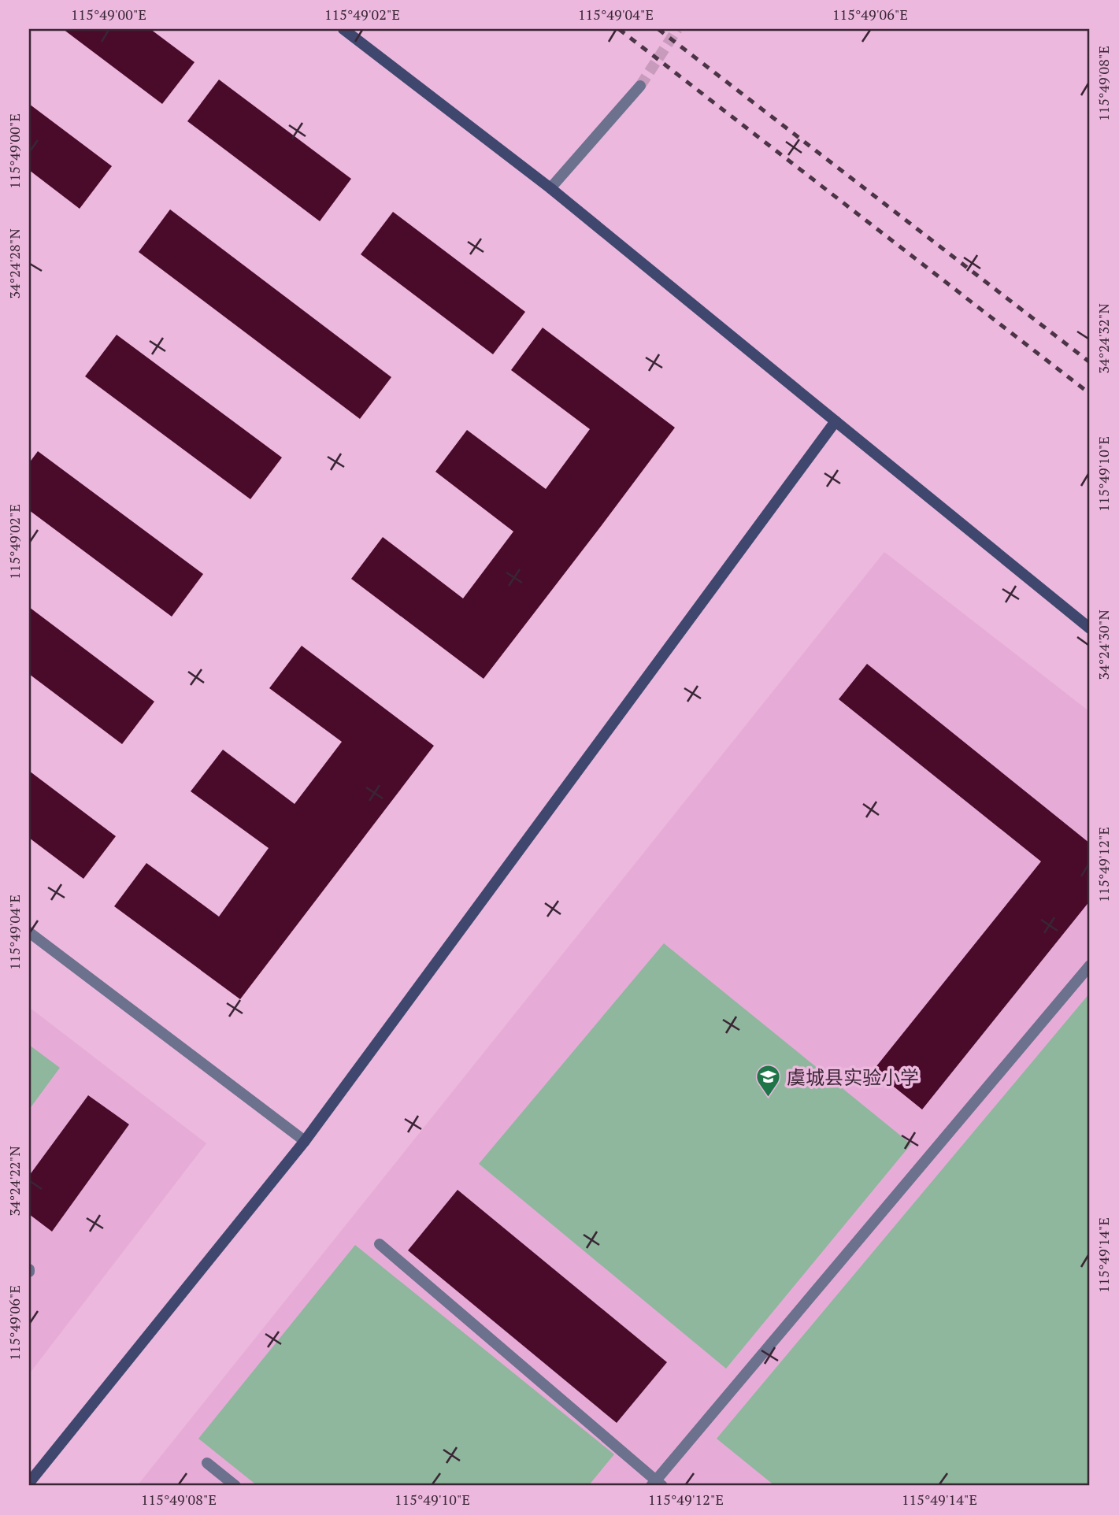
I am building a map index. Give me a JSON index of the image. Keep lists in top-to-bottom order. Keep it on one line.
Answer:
{"places":{"school or university":["虞城县实验小学"]},"coordinates":["115°49'00\"E","115°49'02\"E","115°49'04\"E","115°49'06\"E","115°49'08\"E","34°24'28\"N","34°24'32\"N","115°49'10\"E","34°24'30\"N","115°49'12\"E","34°24'22\"N","115°49'14\"E"]}
